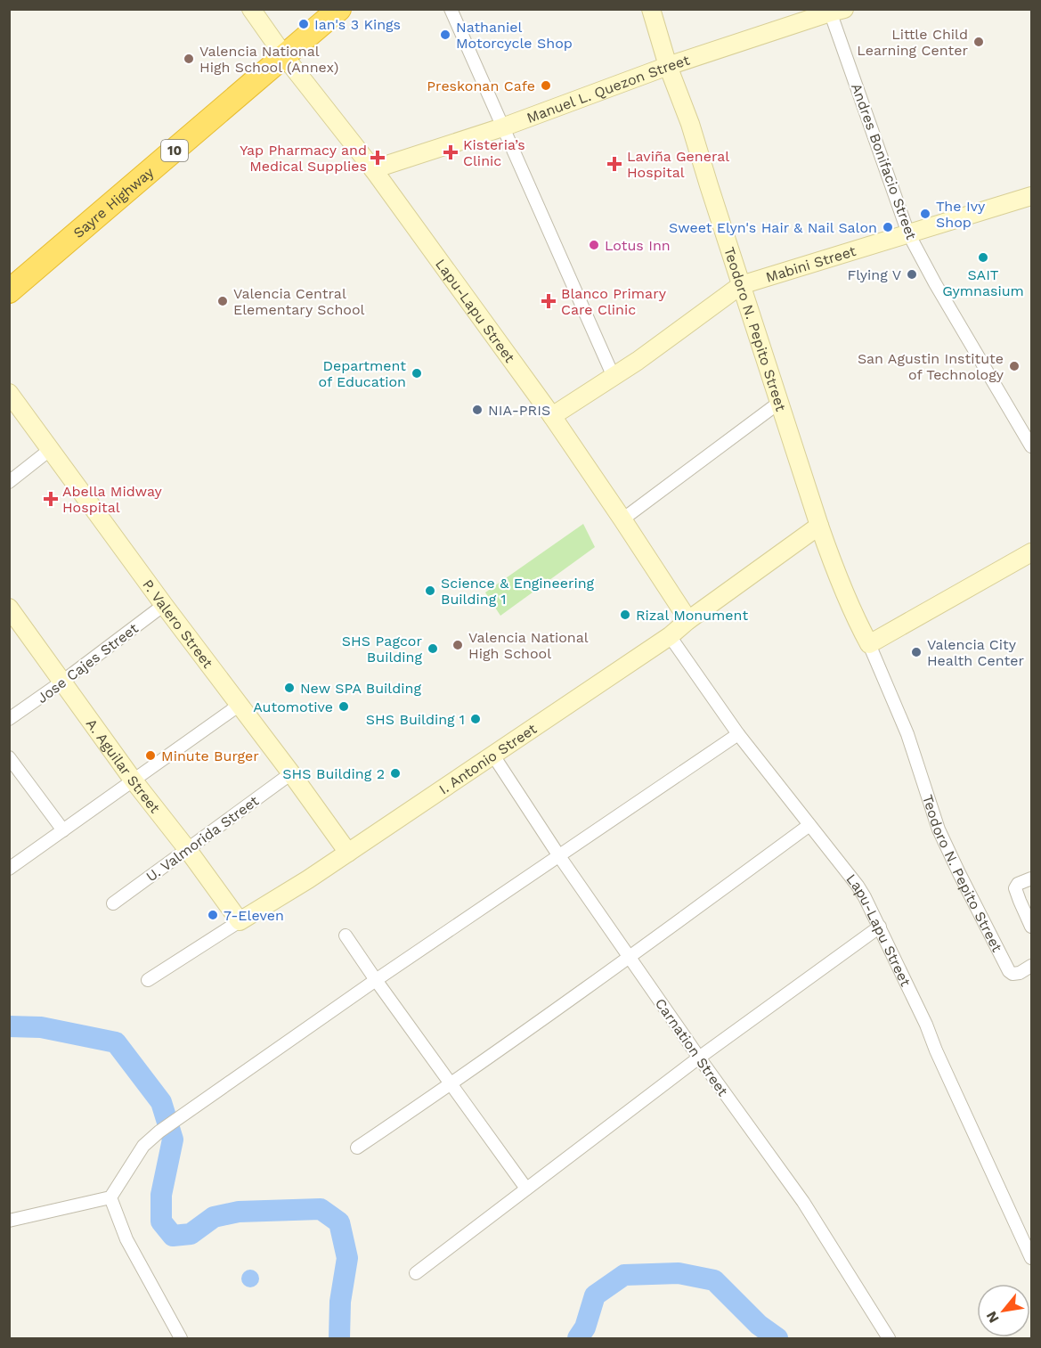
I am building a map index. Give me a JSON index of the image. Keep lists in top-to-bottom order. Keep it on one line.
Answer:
{"streets":{"highway":["10","Sayre Highway"],"street":["Manuel L. Quezon Street","Andres Bonifacio Street","Mabini Street","Lapu-Lapu Street","Teodoro N. Pepito Street","P. Valero Street","Jose Cajes Street","I. Antonio Street","A. Aguilar Street","U. Valmorida Street","Carnation Street"]},"crossings":[["Manuel L. Quezon Street","Andres Bonifacio Street"],["Manuel L. Quezon Street","Lapu-Lapu Street"],["Manuel L. Quezon Street","Teodoro N. Pepito Street"],["Andres Bonifacio Street","Mabini Street"],["Sayre Highway","Lapu-Lapu Street"],["Mabini Street","Lapu-Lapu Street"],["Mabini Street","Teodoro N. Pepito Street"],["Lapu-Lapu Street","I. Antonio Street"],["Teodoro N. Pepito Street","I. Antonio Street"],["P. Valero Street","Jose Cajes Street"],["P. Valero Street","I. Antonio Street"],["P. Valero Street","U. Valmorida Street"],["Jose Cajes Street","A. Aguilar Street"],["I. Antonio Street","A. Aguilar Street"],["I. Antonio Street","Carnation Street"],["A. Aguilar Street","U. Valmorida Street"]],"places":{"other":["Ian's 3 Kings","Nathaniel Motorcycle Shop","Little Child Learning Center","Valencia National High School (Annex)","Preskonan Cafe","The Ivy Shop","Sweet Elyn's Hair & Nail Salon","Lotus Inn","SAIT Gymnasium","Flying V","Valencia Central Elementary School","San Agustin Institute of Technology","Department of Education","NIA-PRIS","Science & Engineering Building 1","Rizal Monument","Valencia National High School","SHS Pagcor Building","Valencia City Health Center","New SPA Building","Automotive","SHS Building 1","Minute Burger","SHS Building 2","7-Eleven"],"health":["Kisteria’s Clinic","Yap Pharmacy and Medical Supplies","Laviña General Hospital","Blanco Primary Care Clinic","Abella Midway Hospital"]},"north":"bottom left"}
